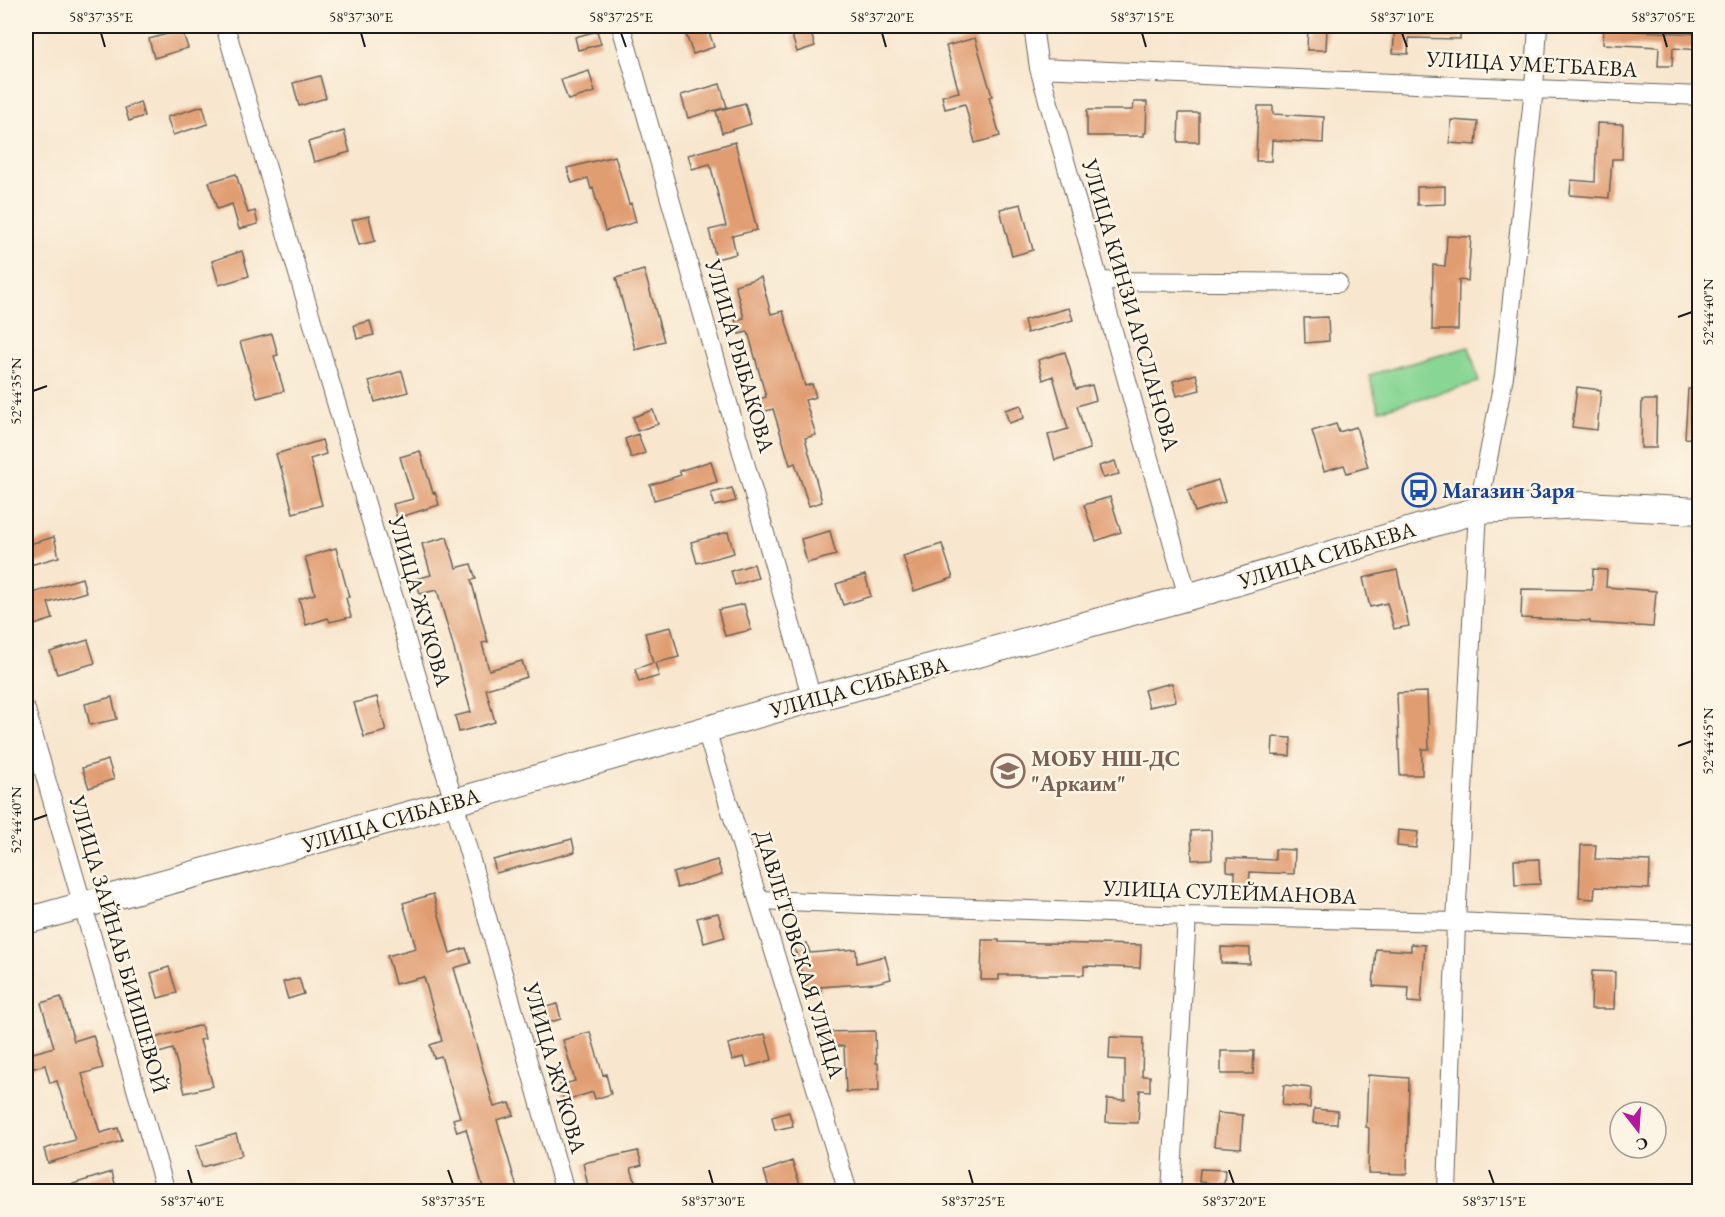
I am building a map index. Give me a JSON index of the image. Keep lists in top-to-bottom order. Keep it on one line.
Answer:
{"streets":{"main road":["УЛИЦА СИБАЕВА"],"street":["УЛИЦА УМЕТБАЕВА","УЛИЦА КИНЗИ АРСЛАНОВА","УЛИЦА РЫБАКОВА","УЛИЦА ЖУКОВА","УЛИЦА СУЛЕЙМАНОВА","УЛИЦА ЗАЙНАБ БИИШЕВОЙ","ДАВЛЕТОВСКАЯ УЛИЦА"]},"crossings":[["УЛИЦА УМЕТБАЕВА","УЛИЦА КИНЗИ АРСЛАНОВА"],["УЛИЦА КИНЗИ АРСЛАНОВА","УЛИЦА СИБАЕВА"],["УЛИЦА РЫБАКОВА","УЛИЦА СИБАЕВА"],["УЛИЦА СИБАЕВА","УЛИЦА ЖУКОВА"],["УЛИЦА СИБАЕВА","УЛИЦА ЗАЙНАБ БИИШЕВОЙ"],["УЛИЦА СИБАЕВА","ДАВЛЕТОВСКАЯ УЛИЦА"],["УЛИЦА СУЛЕЙМАНОВА","ДАВЛЕТОВСКАЯ УЛИЦА"]],"places":{"bus stop":["Магазин Заря"],"school or university":["МОБУ НШ-ДС \"Аркаим\""]},"north":"bottom","coordinates":["58°37'35\"E","58°37'30\"E","58°37'25\"E","58°37'20\"E","58°37'15\"E","58°37'10\"E","58°37'05\"E","52°44'40\"N","52°44'35\"N","52°44'45\"N","58°37'40\"E"]}
